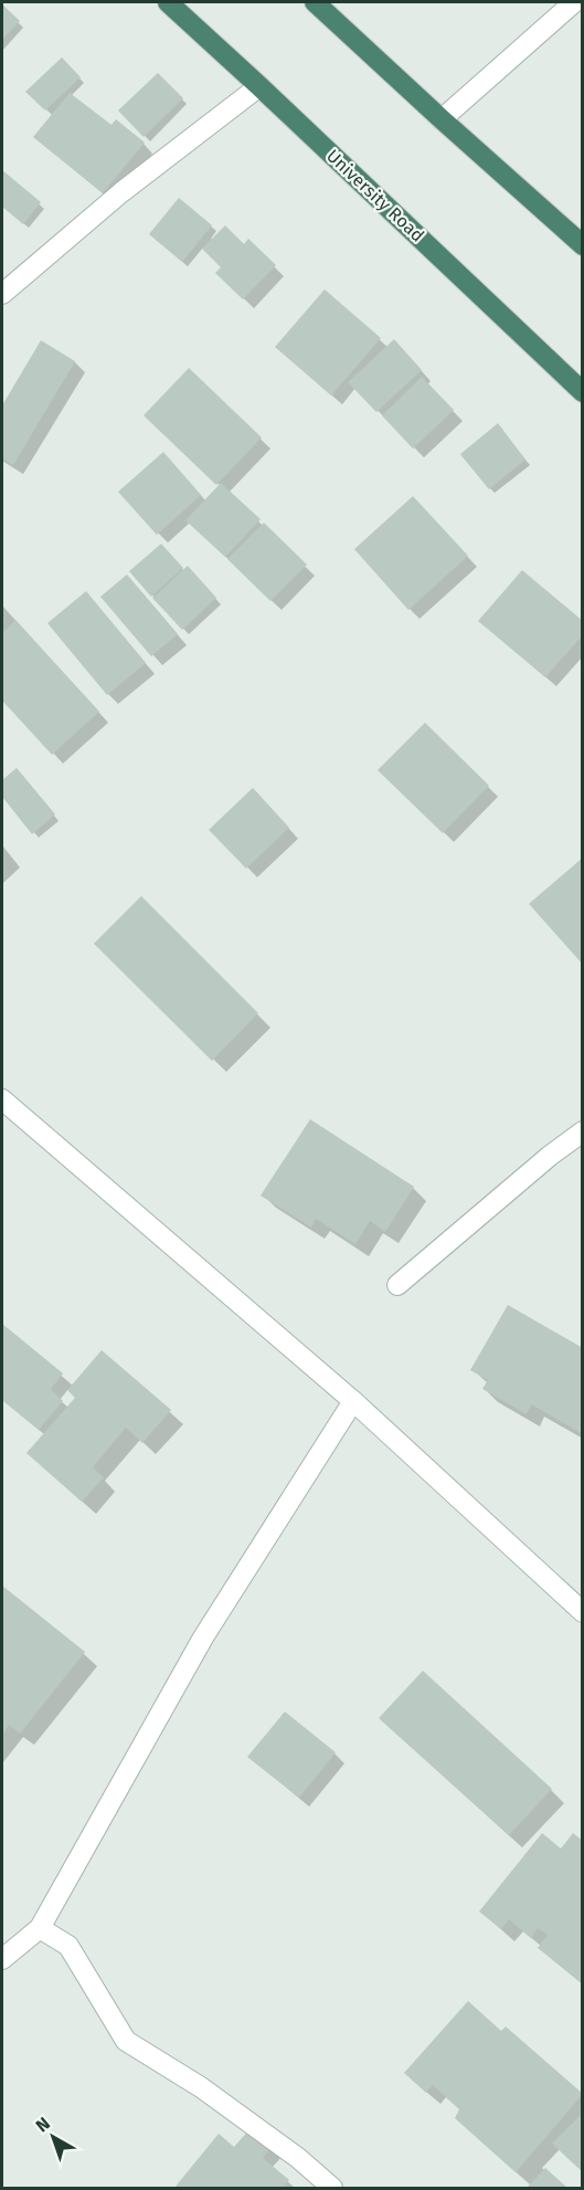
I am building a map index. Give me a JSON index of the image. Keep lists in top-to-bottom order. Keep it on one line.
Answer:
{"streets":{"highway":["University Road"]},"north":"top left"}
